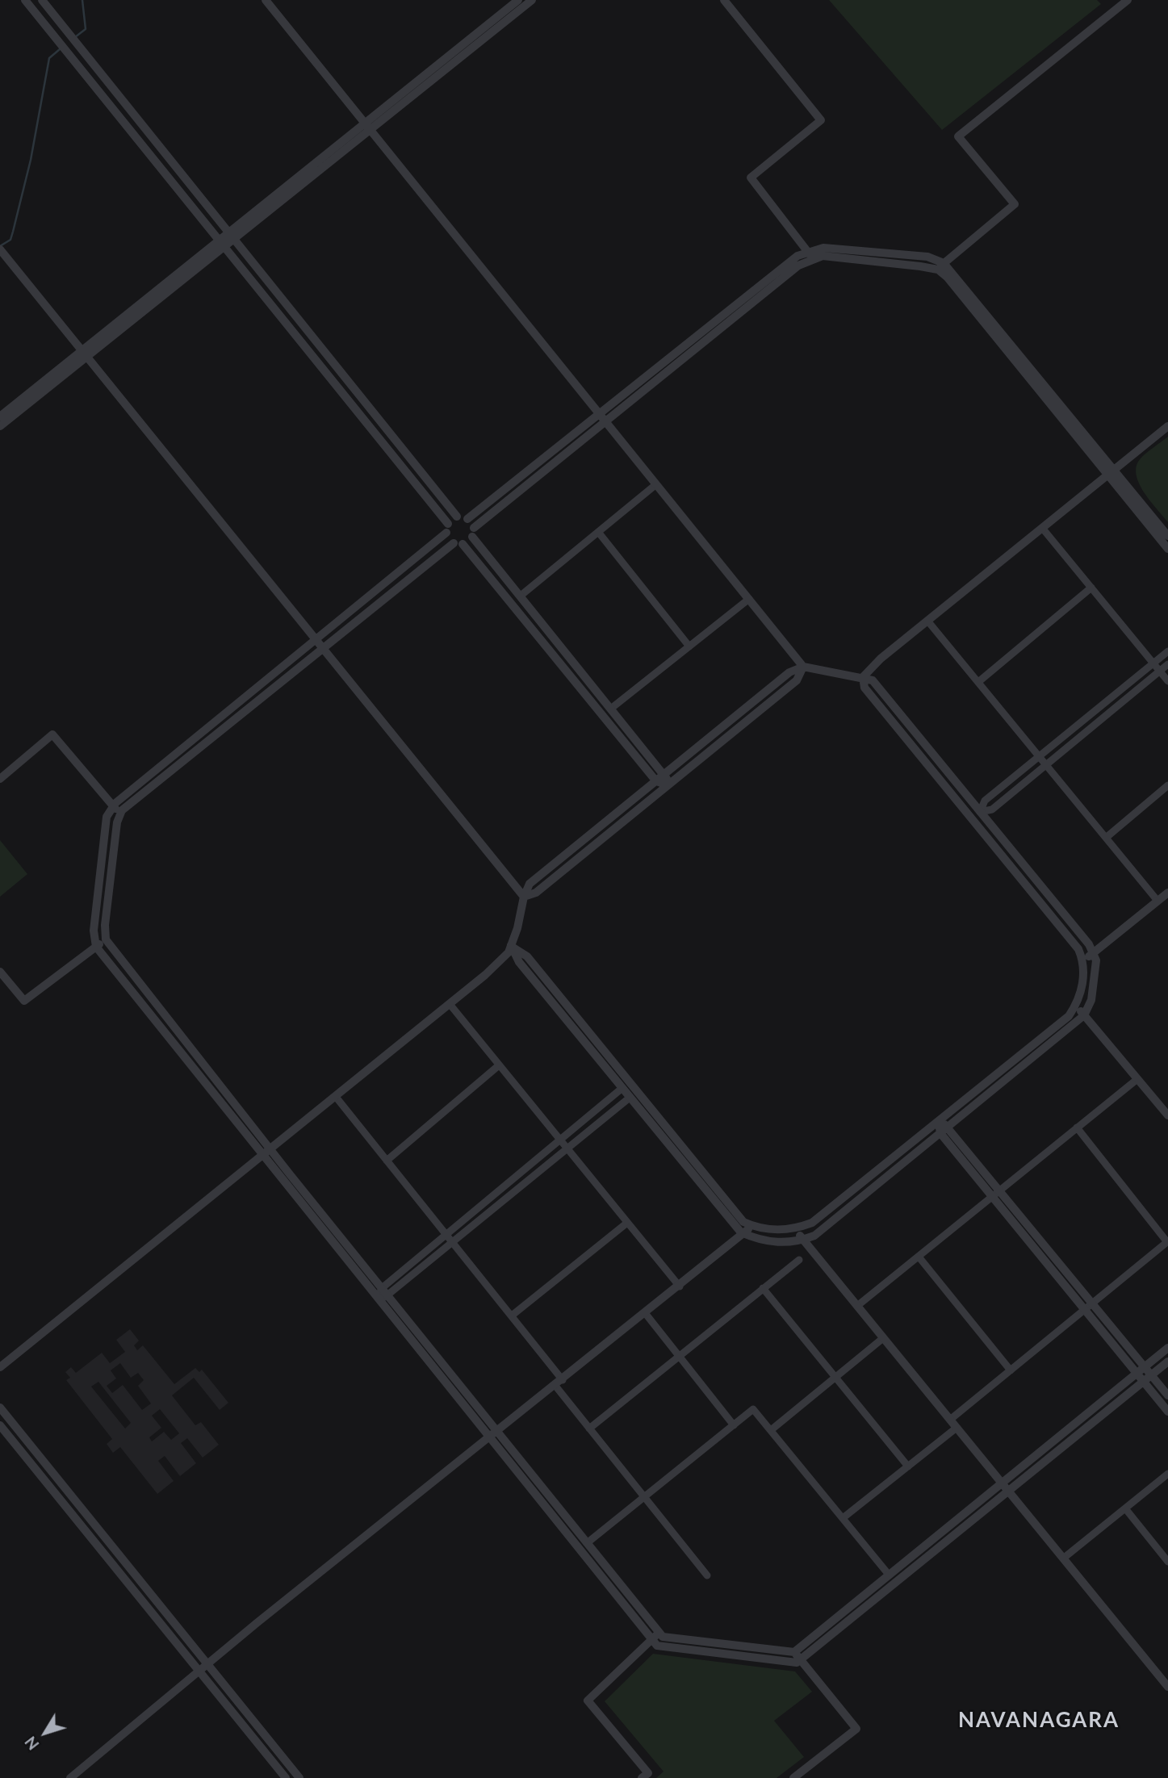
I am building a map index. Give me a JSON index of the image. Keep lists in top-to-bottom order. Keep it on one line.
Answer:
{"districts":["NAVANAGARA"],"north":"bottom left"}
